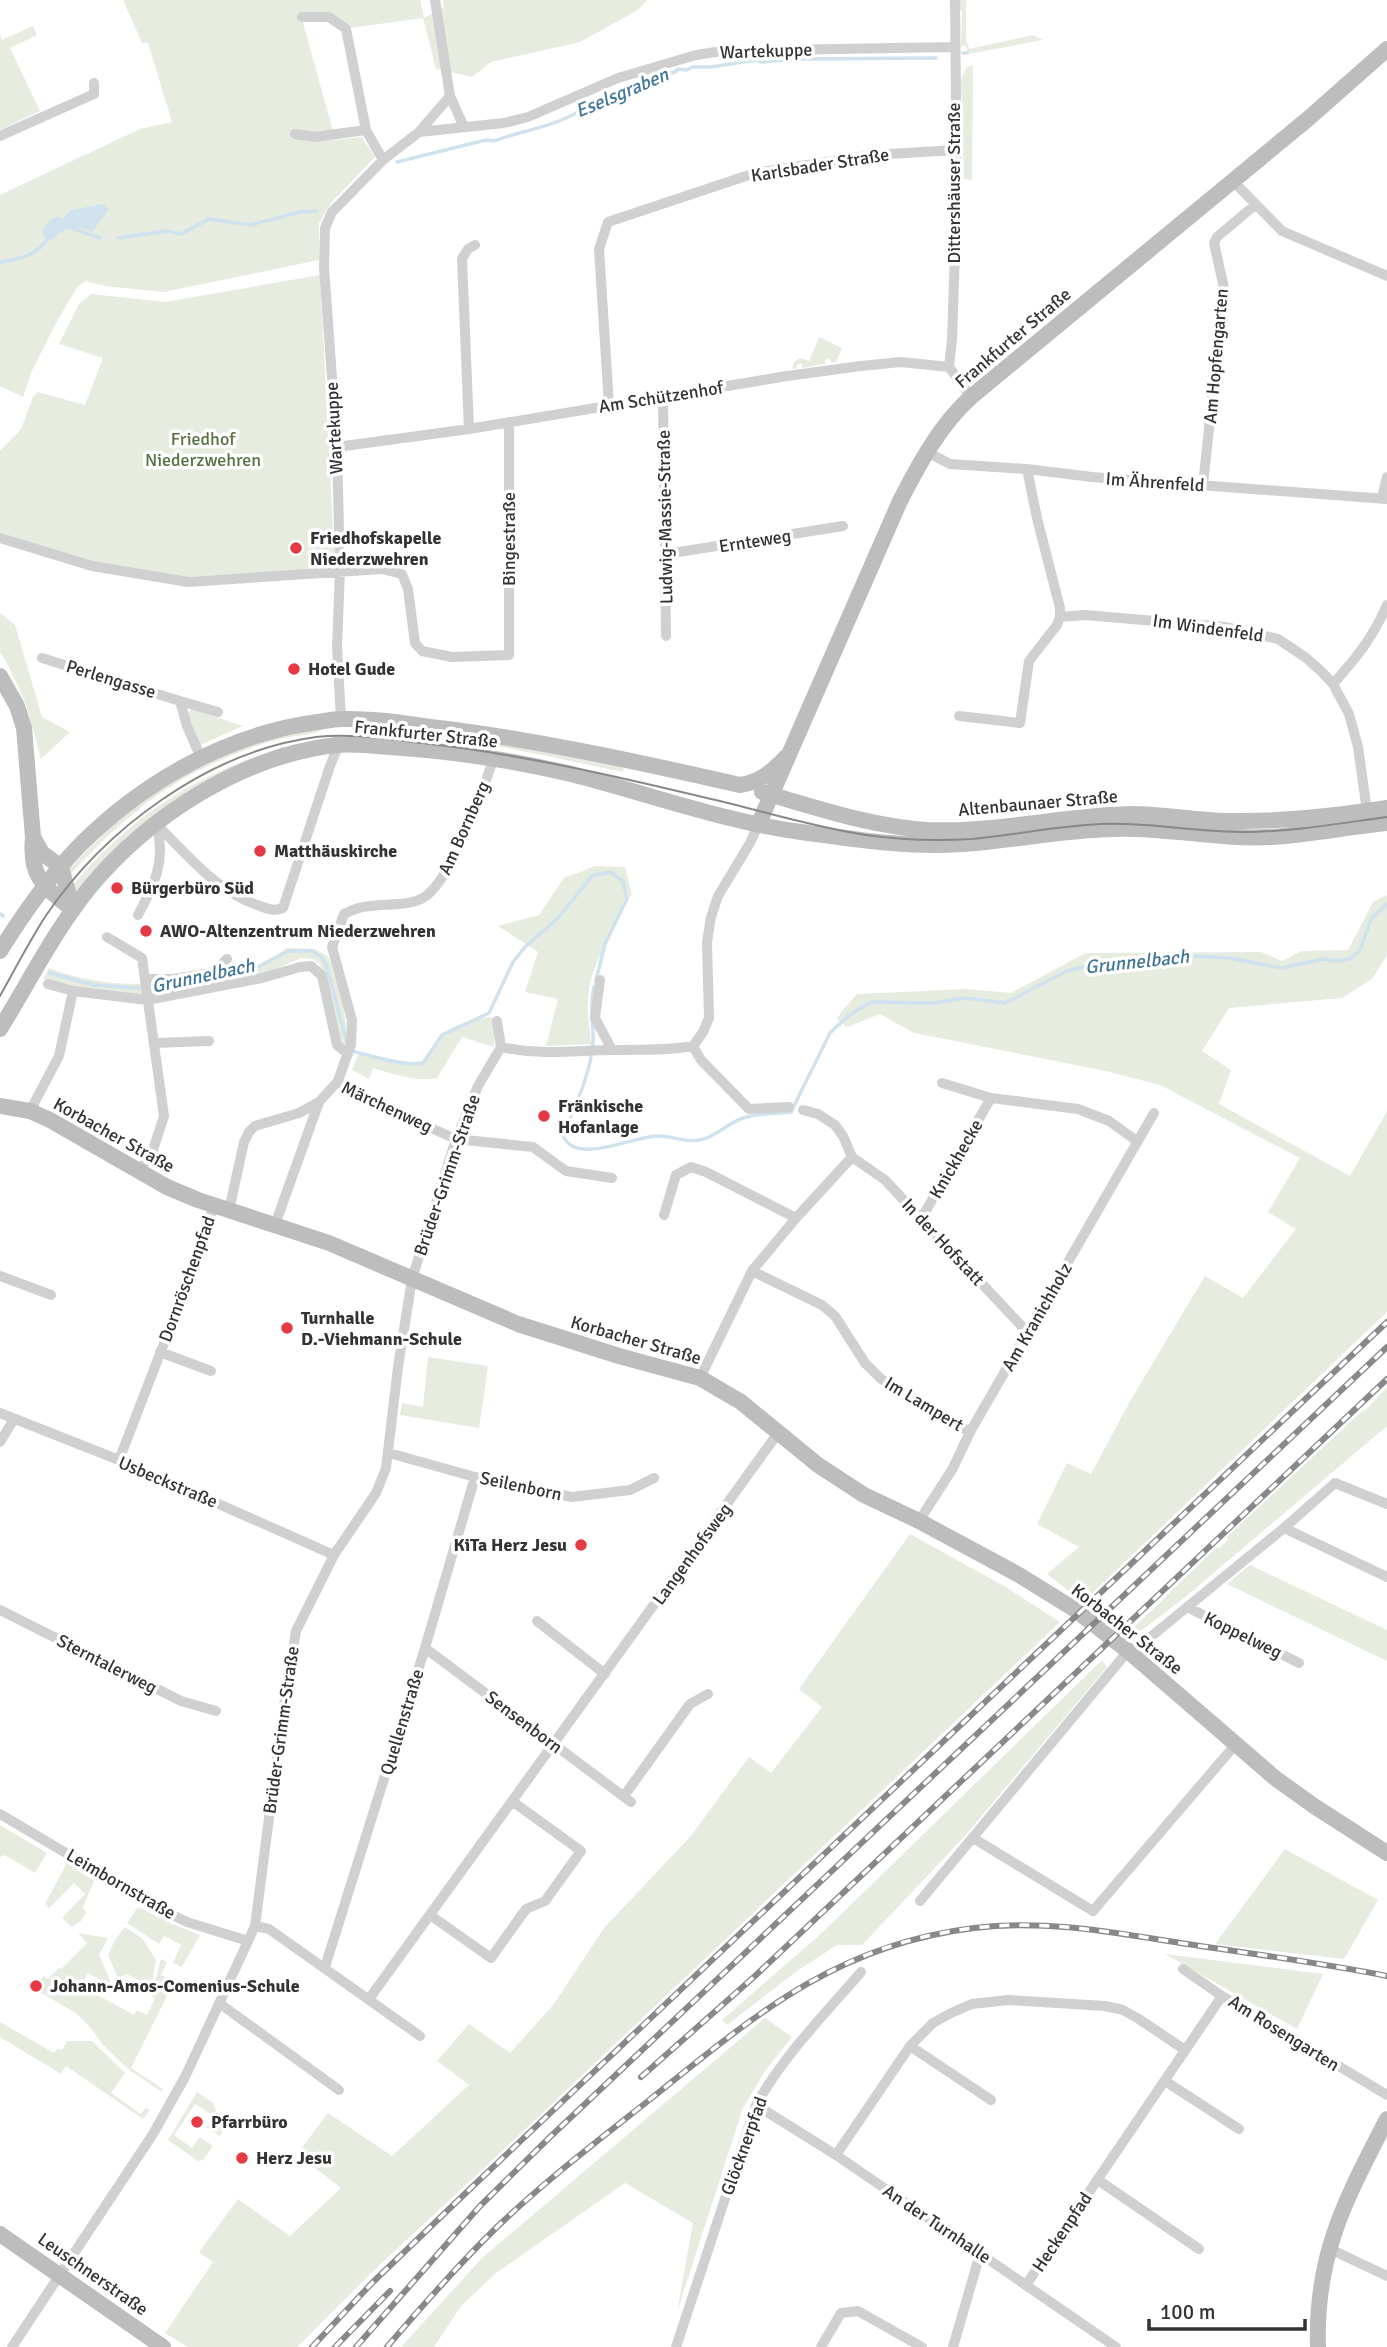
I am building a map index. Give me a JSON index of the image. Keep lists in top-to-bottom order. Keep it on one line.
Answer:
{"streets":{"main road":["Frankfurter Straße","Altenbaunaer Straße","Korbacher Straße","Leuschnerstraße"],"street":["Wartekuppe","Karlsbader Straße","Dittershäuser Straße","Am Hopfengarten","Am Schützenhof","Im Ährenfeld","Ludwig-Massie-Straße","Bingestraße","Ernteweg","Im Windenfeld","Perlengasse","Am Bornberg","Märchenweg","Knickhecke","Brüder-Grimm-Straße","In der Hofstatt","Dornröschenpfad","Am Kranichholz","Im Lampert","Usbeckstraße","Seilenborn","Langenhofsweg","Koppelweg","Sterntalerweg","Quellenstraße","Sensenborn","Leimbornstraße","Am Rosengarten","Glöcknerpfad","An der Turnhalle","Heckenpfad"]},"crossings":[["Wartekuppe","Dittershäuser Straße"],["Wartekuppe","Frankfurter Straße"],["Wartekuppe","Am Schützenhof"],["Wartekuppe","Bingestraße"],["Karlsbader Straße","Dittershäuser Straße"],["Karlsbader Straße","Am Schützenhof"],["Dittershäuser Straße","Am Schützenhof"],["Frankfurter Straße","Im Ährenfeld"],["Frankfurter Straße","Perlengasse"],["Frankfurter Straße","Altenbaunaer Straße"],["Frankfurter Straße","Am Bornberg"],["Am Hopfengarten","Im Ährenfeld"],["Am Schützenhof","Ludwig-Massie-Straße"],["Am Schützenhof","Bingestraße"],["Ludwig-Massie-Straße","Ernteweg"],["Im Windenfeld","Altenbaunaer Straße"],["Märchenweg","Korbacher Straße"],["Märchenweg","Brüder-Grimm-Straße"],["Märchenweg","Dornröschenpfad"],["Korbacher Straße","Brüder-Grimm-Straße"],["Korbacher Straße","Dornröschenpfad"],["Korbacher Straße","Am Kranichholz"],["Korbacher Straße","Langenhofsweg"],["Knickhecke","In der Hofstatt"],["Knickhecke","Am Kranichholz"],["Brüder-Grimm-Straße","Usbeckstraße"],["Brüder-Grimm-Straße","Seilenborn"],["Brüder-Grimm-Straße","Leimbornstraße"],["Brüder-Grimm-Straße","Leuschnerstraße"],["In der Hofstatt","Am Kranichholz"],["Dornröschenpfad","Usbeckstraße"],["Am Kranichholz","Im Lampert"],["Seilenborn","Quellenstraße"],["Langenhofsweg","Sensenborn"],["Quellenstraße","Sensenborn"],["Am Rosengarten","Heckenpfad"],["Glöcknerpfad","An der Turnhalle"],["An der Turnhalle","Heckenpfad"]],"water":["Eselsgraben","Grunnelbach"],"parks":["Friedhof Niederzwehren"],"places":["Friedhofskapelle Niederzwehren","Hotel Gude","Matthäuskirche","Bürgerbüro Süd","AWO-Altenzentrum Niederzwehren","Fränkische Hofanlage","Turnhalle D.-Viehmann-Schule","KiTa Herz Jesu","Johann-Amos-Comenius-Schule","Pfarrbüro","Herz Jesu"],"scale_bar":"100 m"}
